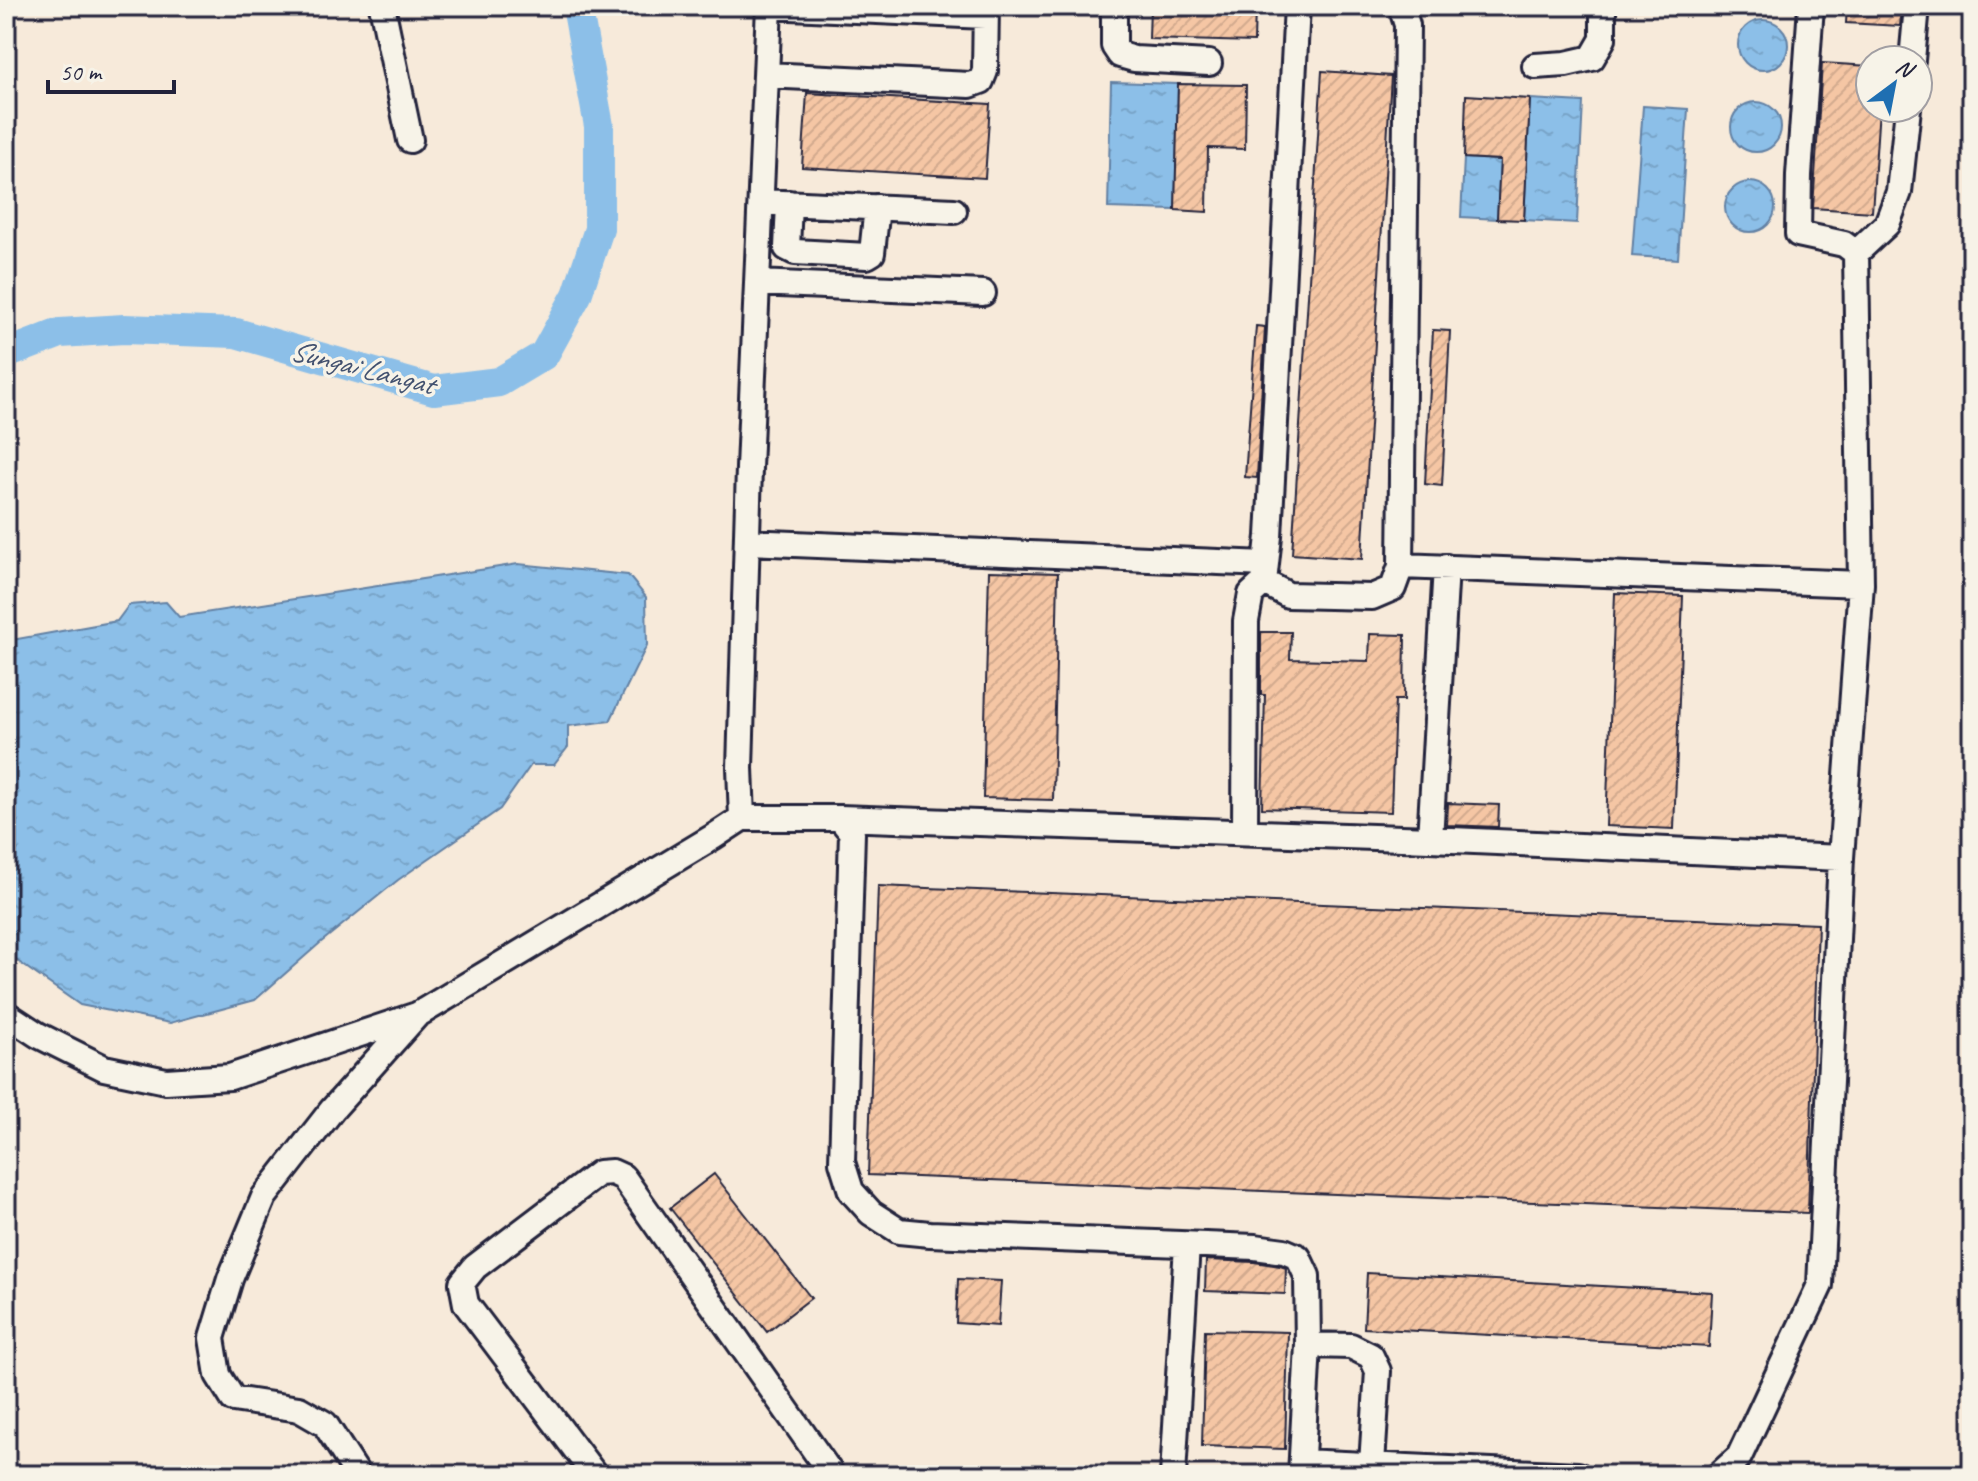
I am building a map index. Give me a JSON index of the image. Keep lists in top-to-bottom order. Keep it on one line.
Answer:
{"water":["Sungai Langat"],"scale_bar":"50 m","north":"top right"}
